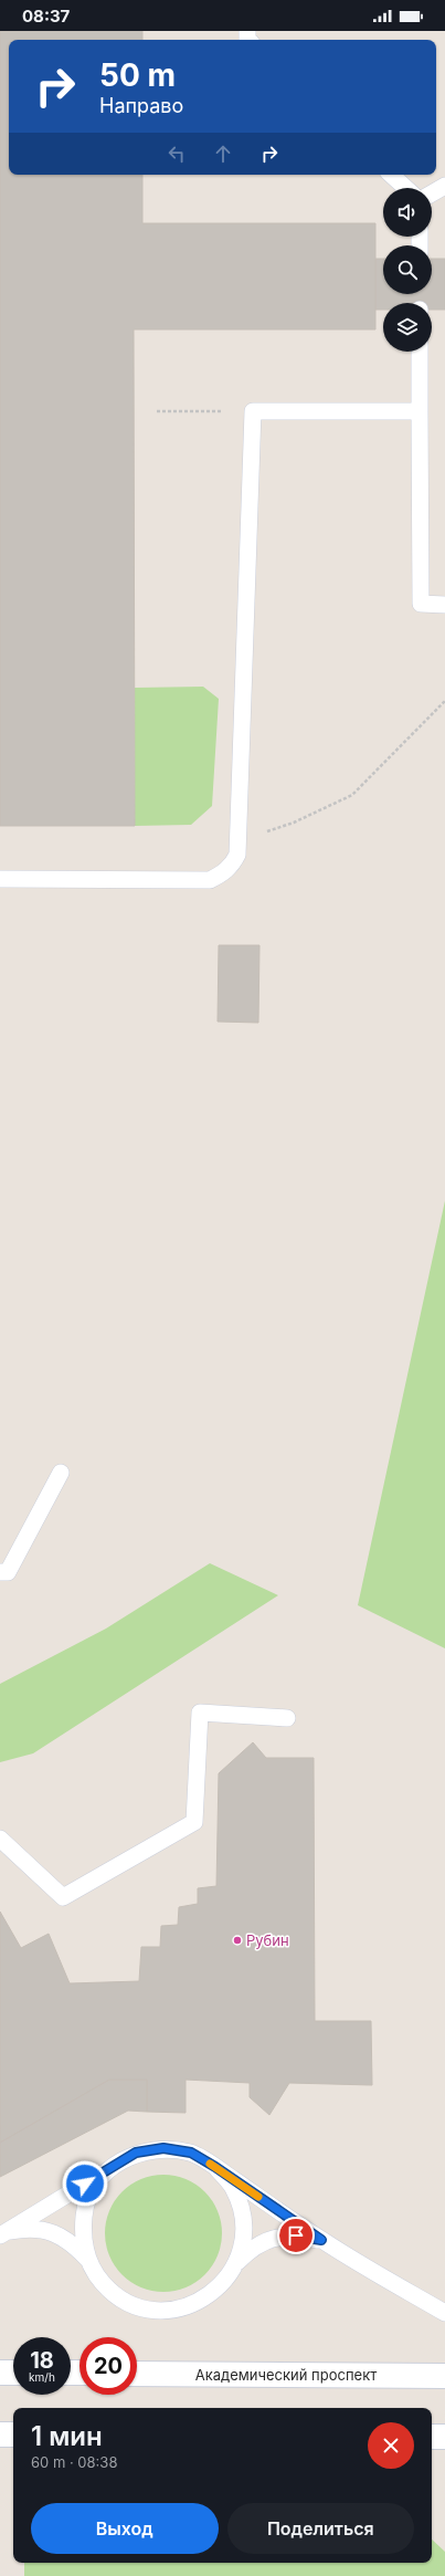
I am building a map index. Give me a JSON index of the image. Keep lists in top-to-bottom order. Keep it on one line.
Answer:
{"streets":{"main road":["Академический проспект"]},"places":["Рубин"],"page":{"status":"08:37","turn":["50 m","Направо"],"speed":"18 km/h","limit":"20","heading":["1 мин","60 m · 08:38"],"buttons":["Выход","Поделиться"]}}
